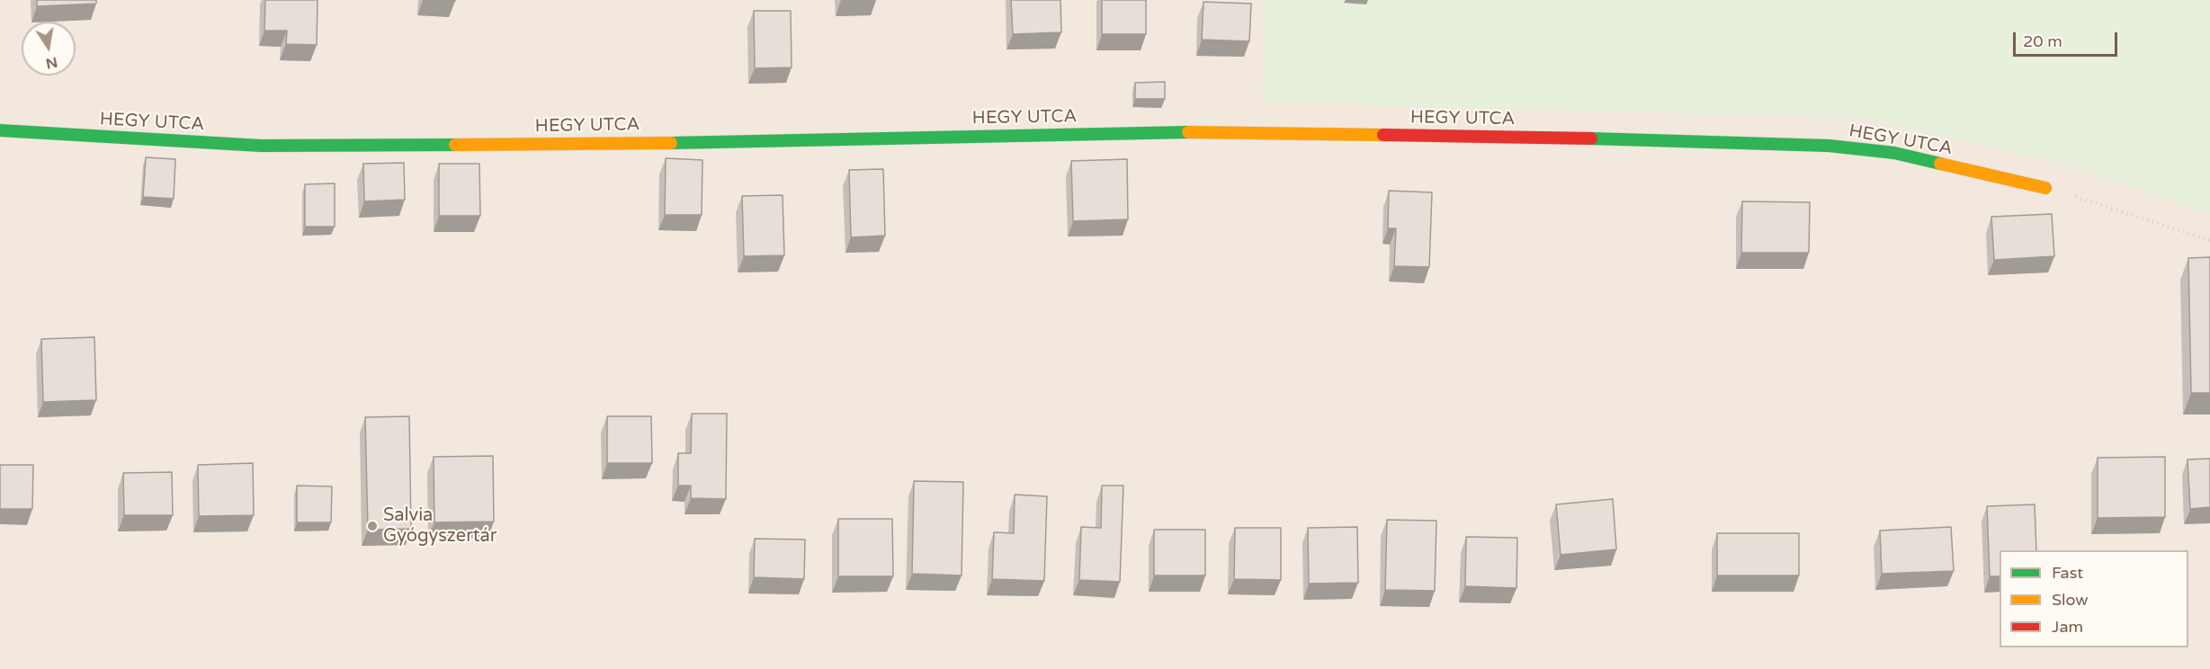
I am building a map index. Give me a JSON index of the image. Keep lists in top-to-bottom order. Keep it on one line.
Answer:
{"streets":{"street":["HEGY UTCA"]},"places":["Salvia Gyógyszertár"],"legend":["Fast","Slow","Jam"],"scale_bar":"20 m","north":"bottom"}
